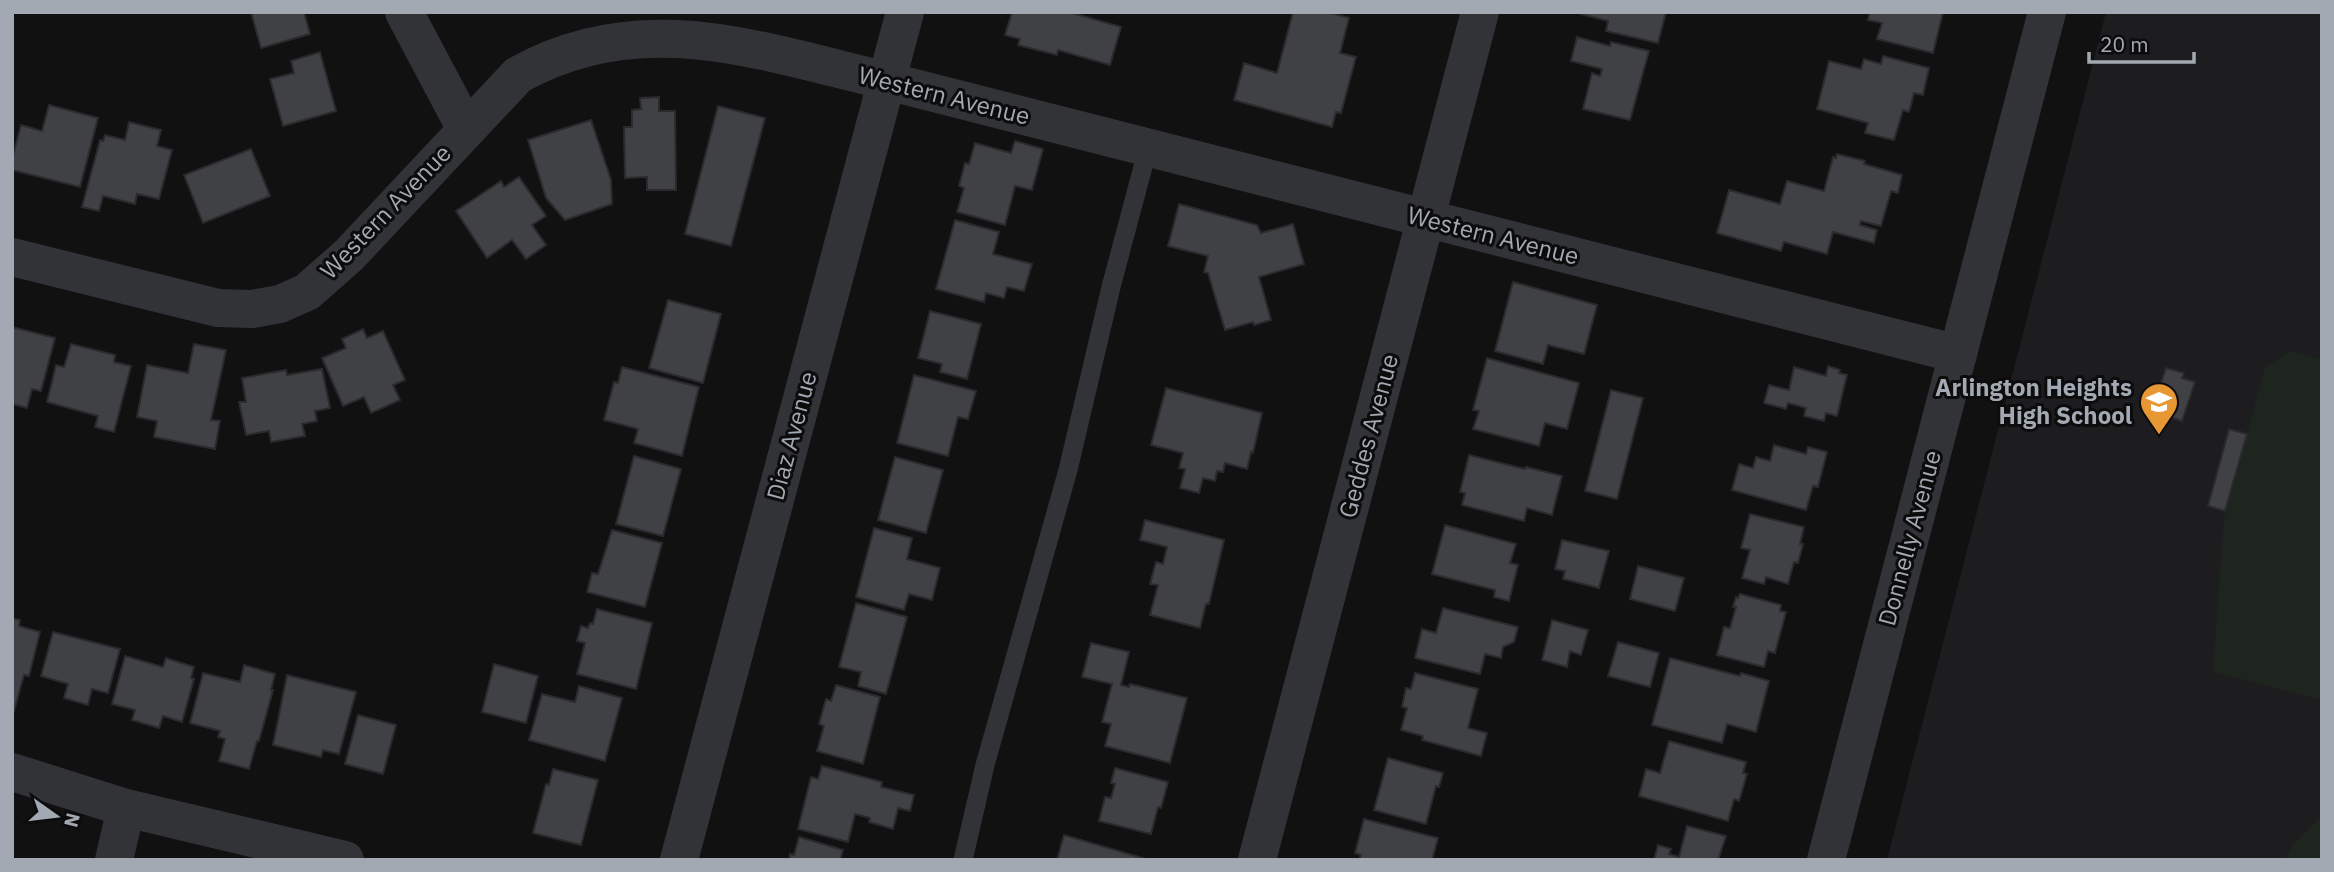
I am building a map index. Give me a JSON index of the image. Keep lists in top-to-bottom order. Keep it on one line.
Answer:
{"streets":{"street":["Western Avenue","Diaz Avenue","Geddes Avenue","Donnelly Avenue"]},"crossings":[["Western Avenue","Diaz Avenue"],["Western Avenue","Geddes Avenue"],["Western Avenue","Donnelly Avenue"]],"places":{"school or university":["Arlington Heights High School"]},"scale_bar":"20 m","north":"right"}
